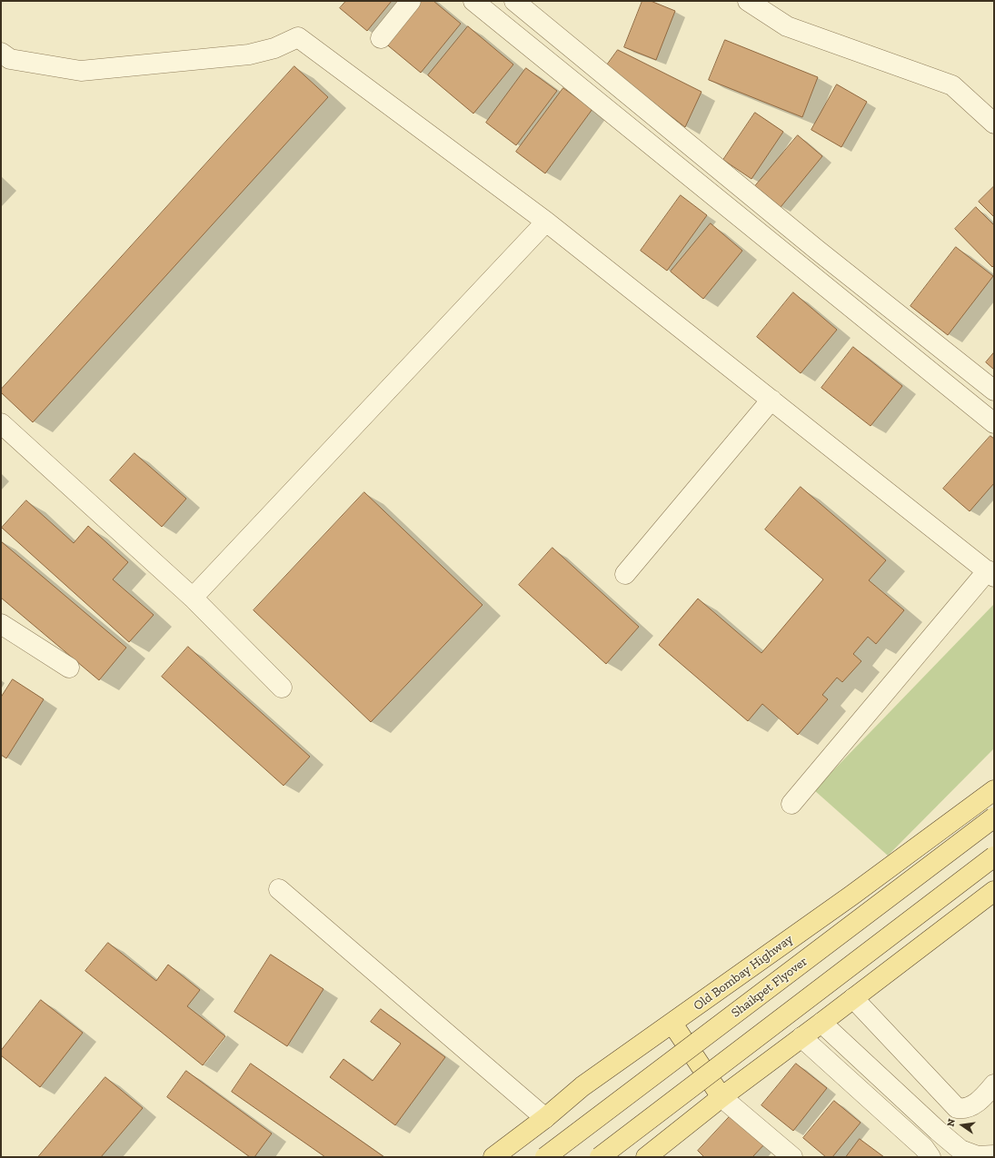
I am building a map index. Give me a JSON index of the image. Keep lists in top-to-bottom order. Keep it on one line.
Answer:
{"streets":{"main road":["Old Bombay Highway","Shaikpet Flyover"]},"north":"left"}
